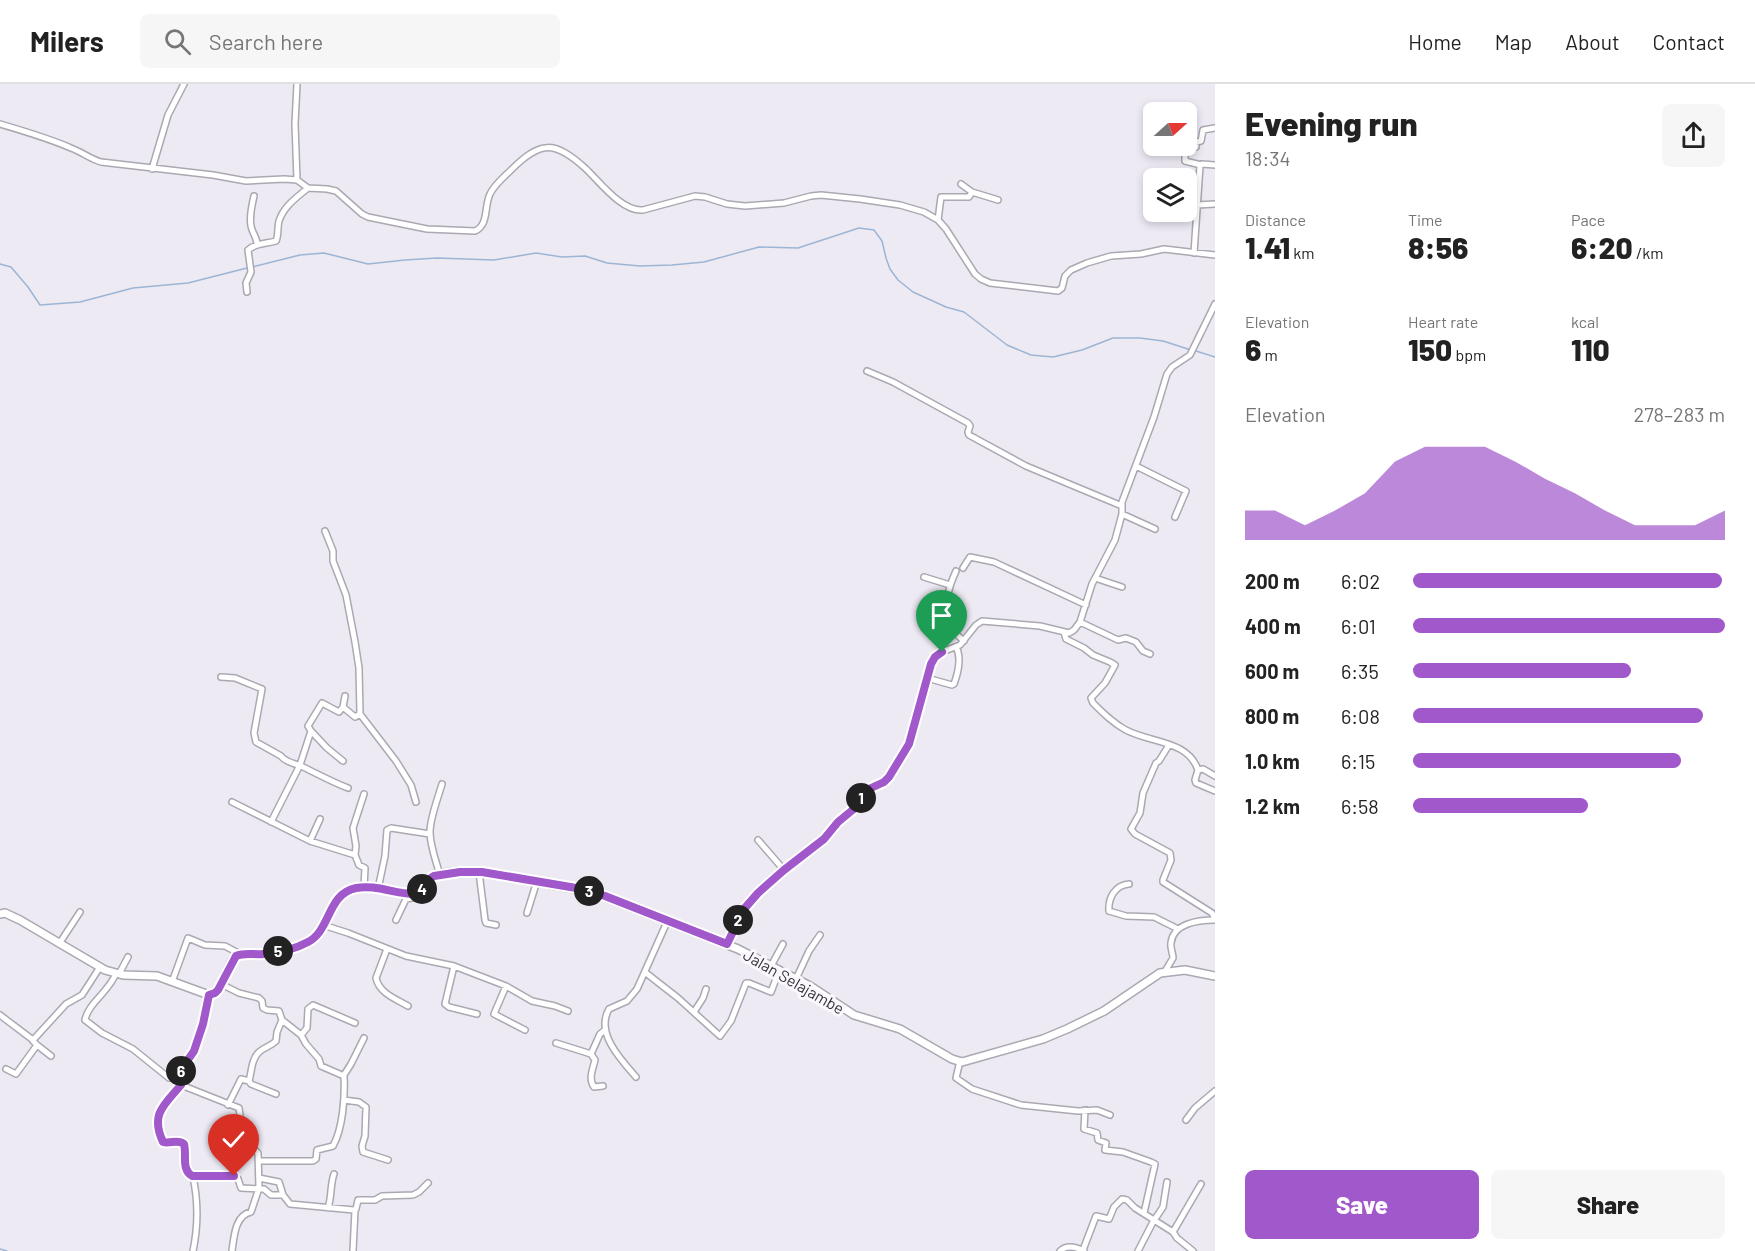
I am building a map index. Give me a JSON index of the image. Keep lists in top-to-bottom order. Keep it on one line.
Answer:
{"streets":{"street":["Jalan Selajambe"]},"north":"right","page":{"header":"Milers","search":"Search here","nav":["Home","Map","About","Contact"],"heading":["Evening run","18:34"],"stats":[["Distance","1.41 km"],["Time","8:56"],["Pace","6:20 /km"],["Elevation","6 m"],["Heart rate","150 bpm"],["kcal","110"]],"chart":["Elevation","278–283 m"],"list":[{"name":"200 m","note":"6:02"},{"name":"400 m","note":"6:01"},{"name":"600 m","note":"6:35"},{"name":"800 m","note":"6:08"},{"name":"1.0 km","note":"6:15"},{"name":"1.2 km","note":"6:58"}],"pins":["1","4","3","2","5","6"],"buttons":["Save","Share"]}}
